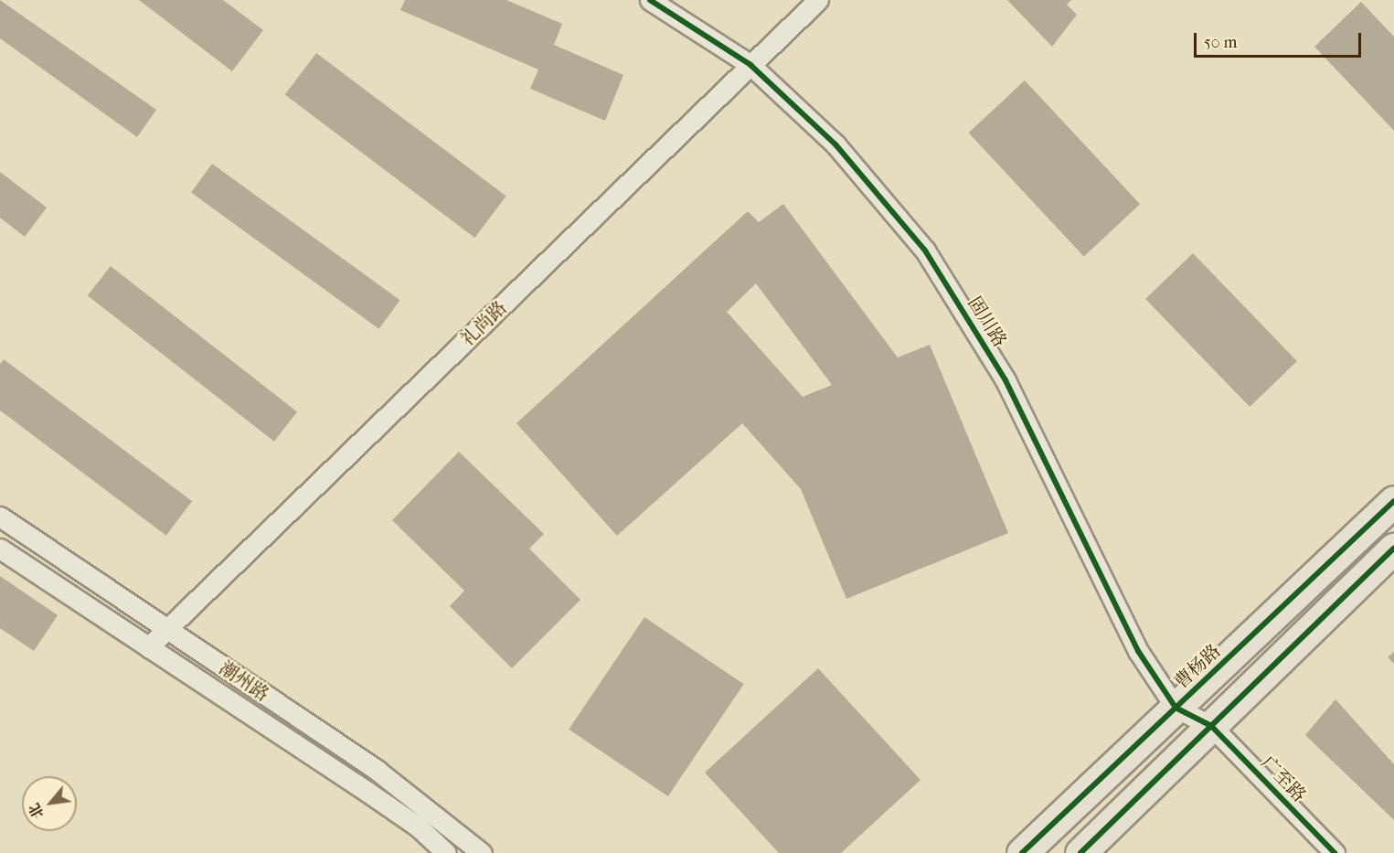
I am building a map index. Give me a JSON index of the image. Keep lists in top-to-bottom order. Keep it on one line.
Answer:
{"streets":{"main road":["曹杨路"],"street":["固川路","礼尚路","潮州路","广至路"]},"crossings":[["固川路","礼尚路"],["固川路","曹杨路"],["固川路","广至路"],["礼尚路","潮州路"]],"scale_bar":"50 m","north":"bottom left"}
